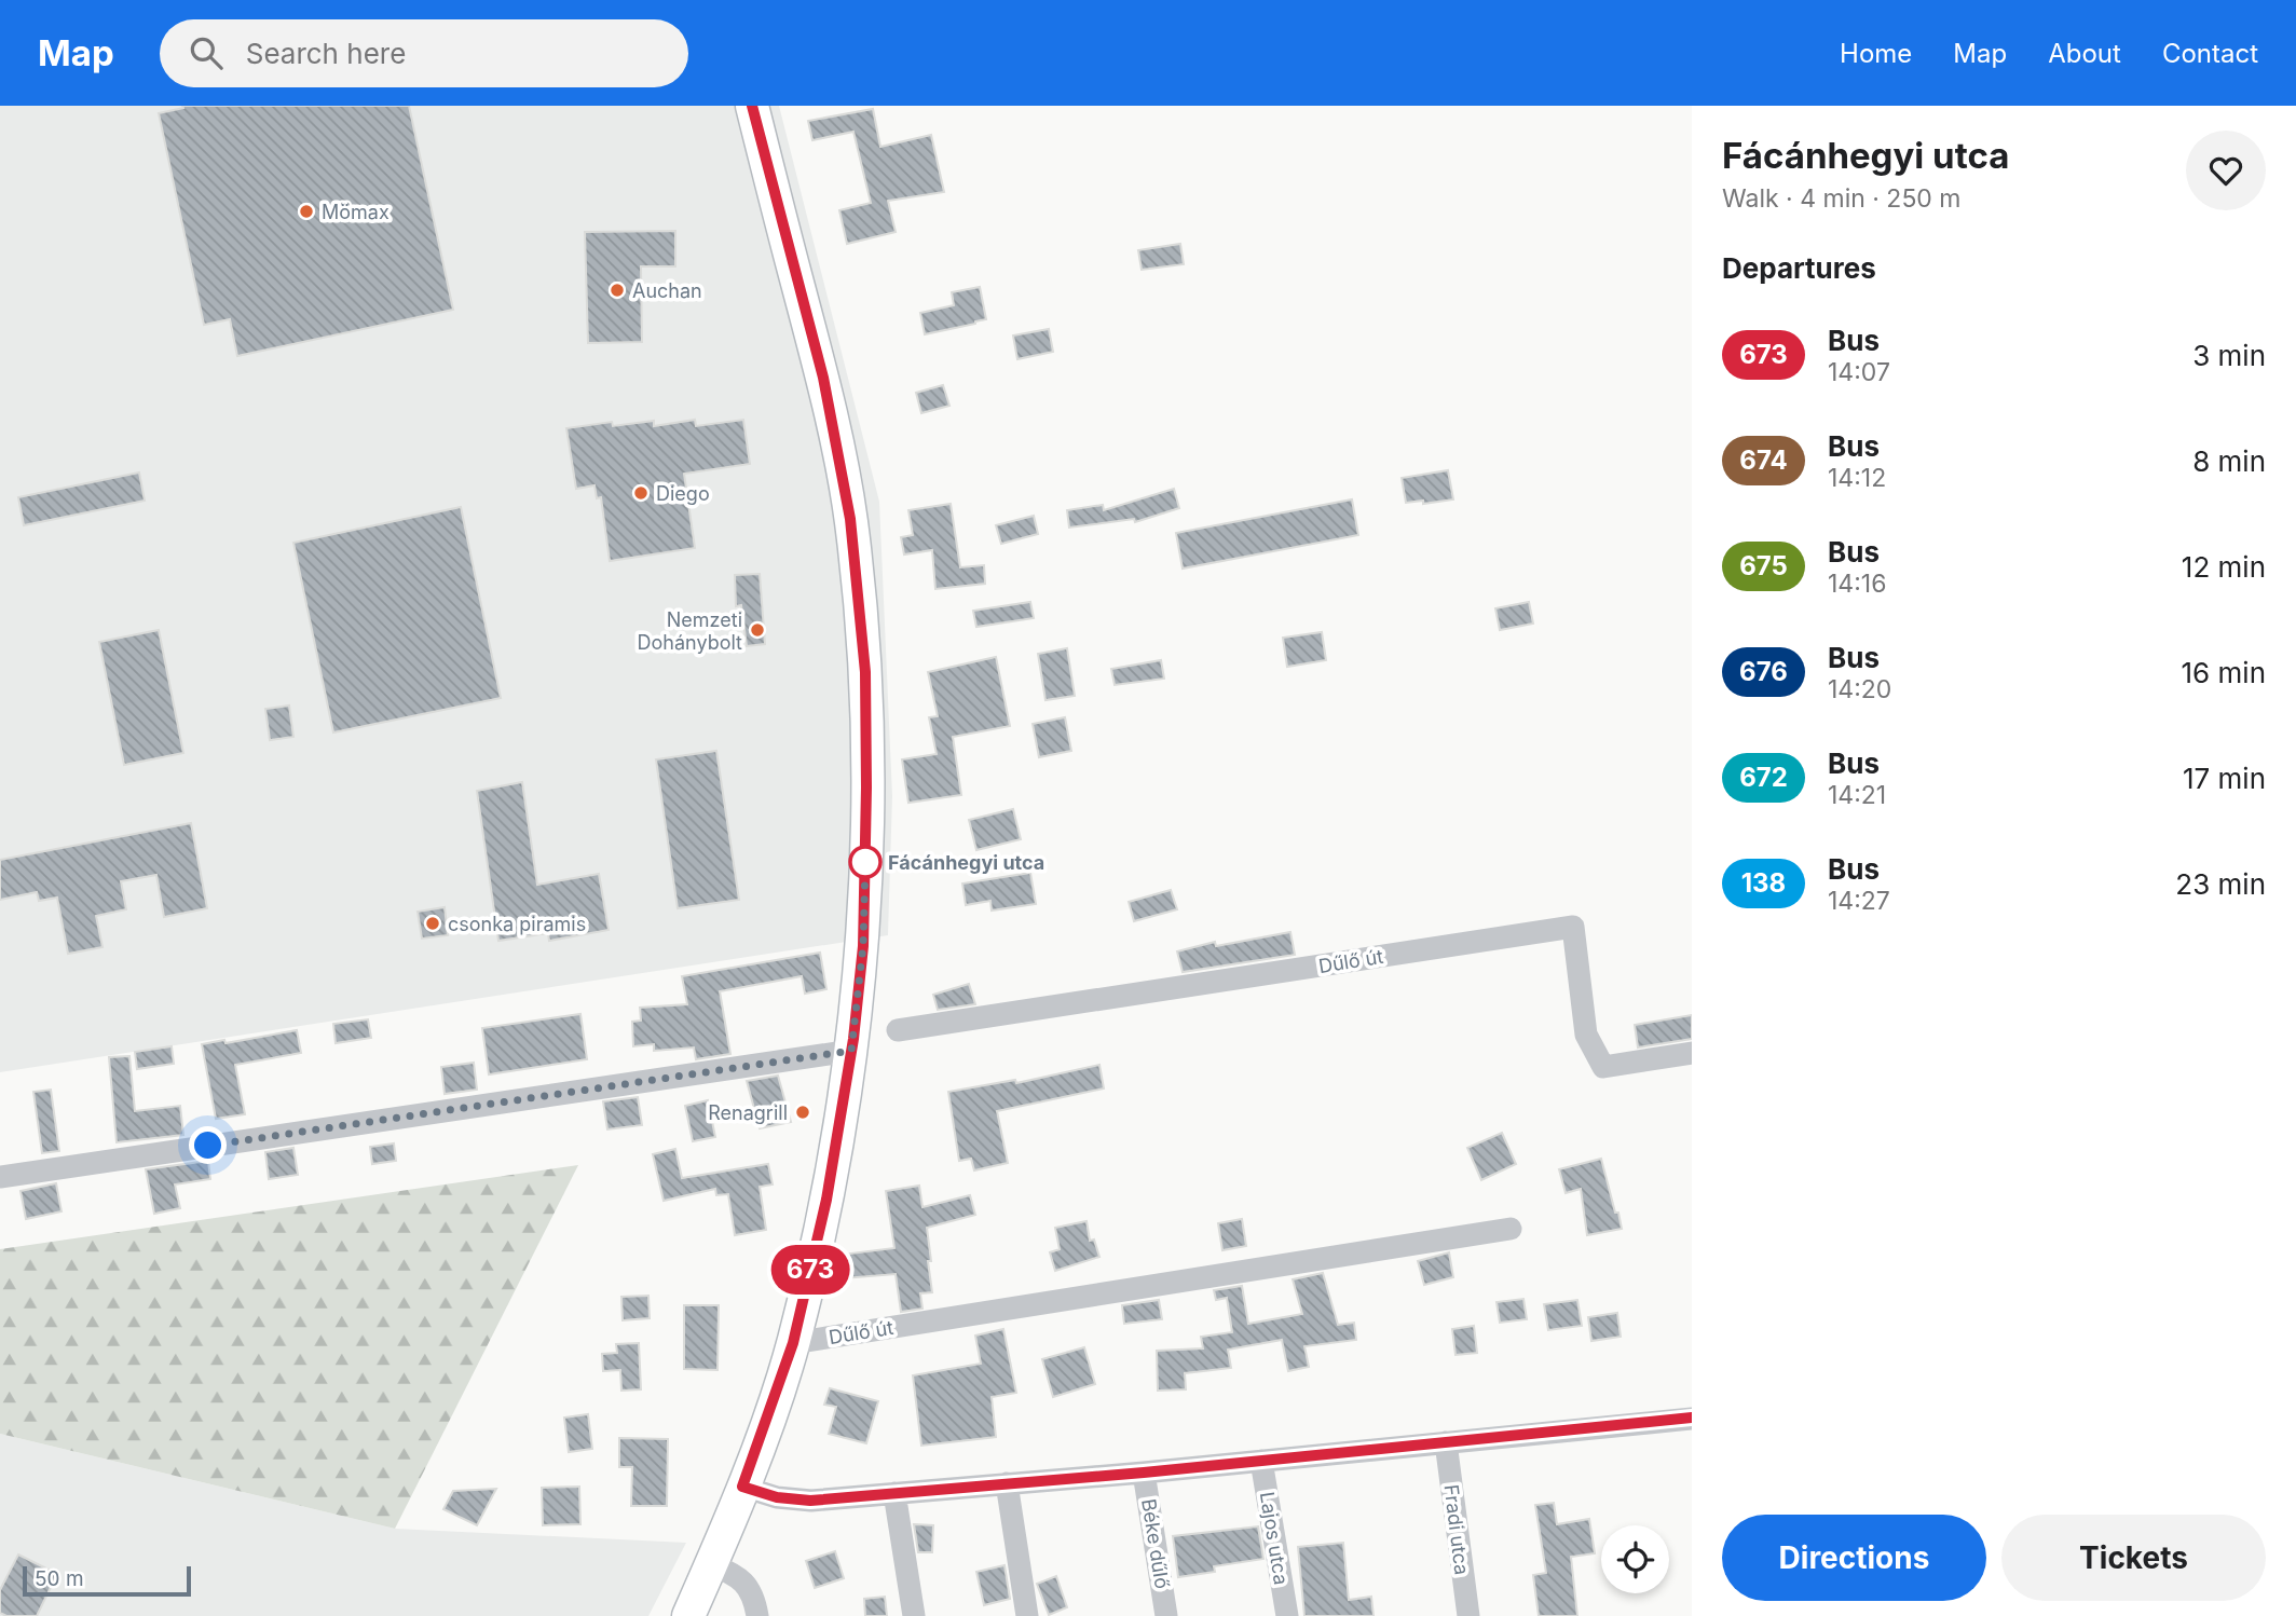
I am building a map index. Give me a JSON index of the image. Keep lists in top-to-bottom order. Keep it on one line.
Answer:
{"streets":{"street":["Dűlő út","Fradi utca","Lajos utca","Béke dűlő"]},"places":["Mömax","Auchan","Diego","Nemzeti Dohánybolt","Fácánhegyi utca","csonka piramis","Renagrill"],"lines":["bus line 673"],"scale_bar":"50 m","page":{"header":"Map","search":"Search here","nav":["Home","Map","About","Contact"],"on_map":"673","heading":[["Fácánhegyi utca","Walk · 4 min · 250 m"],"Departures"],"list":[{"mark":"673","name":"Bus","note":"14:07","value":"3 min"},{"mark":"674","name":"Bus","note":"14:12","value":"8 min"},{"mark":"675","name":"Bus","note":"14:16","value":"12 min"},{"mark":"676","name":"Bus","note":"14:20","value":"16 min"},{"mark":"672","name":"Bus","note":"14:21","value":"17 min"},{"mark":"138","name":"Bus","note":"14:27","value":"23 min"}],"buttons":["Directions","Tickets"],"scale":"50 m"}}
